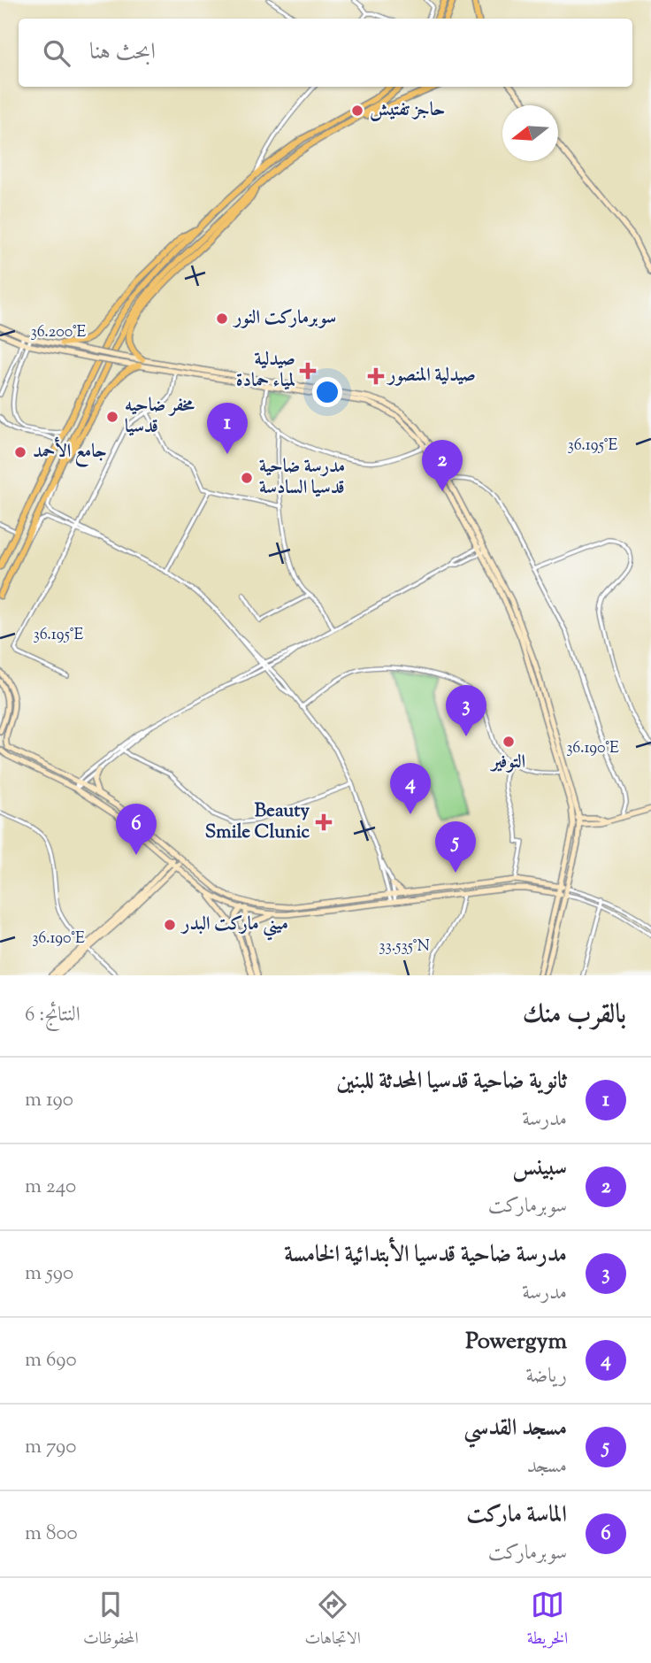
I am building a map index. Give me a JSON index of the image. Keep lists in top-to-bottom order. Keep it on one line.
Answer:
{"places":{"other":["حاجز تفتيش","سوبرماركت النور","مخفر ضاحيه قدسيا","جامع الأحمد","مدرسة ضاحية قدسيا السادسة","التوفير","ميني ماركت البدر"],"health":["صيدلية لمياء حمادة","صيدلية المنصور","Beauty Smile Clunic"]},"north":"left","page":{"search":"ابحث هنا","pins":["1","2","3","4","6","5"],"heading":["بالقرب منك","النتائج: 6"],"list":[{"mark":"1","name":"ثانوية ضاحية قدسيا المحدثة للبنين","note":"مدرسة","value":"190 m"},{"mark":"2","name":"سبينس","note":"سوبرماركت","value":"240 m"},{"mark":"3","name":"مدرسة ضاحية قدسيا الأبتدائية الخامسة","note":"مدرسة","value":"590 m"},{"mark":"4","name":"Powergym","note":"رياضة","value":"690 m"},{"mark":"5","name":"مسجد القدسي","note":"مسجد","value":"790 m"},{"mark":"6","name":"الماسة ماركت","note":"سوبرماركت","value":"800 m"}],"nav":["الخريطة","الاتجاهات","المحفوظات"]},"coordinates":["36.200°E","36.195°E","36.190°E","33.535°N"]}
